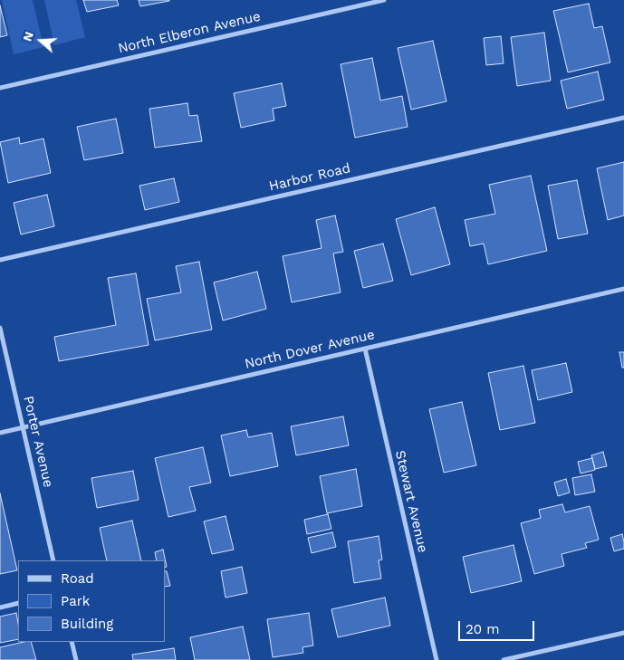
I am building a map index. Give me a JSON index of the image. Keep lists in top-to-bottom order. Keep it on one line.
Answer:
{"streets":{"street":["North Elberon Avenue","Harbor Road","North Dover Avenue","Porter Avenue","Stewart Avenue"]},"crossings":[["North Dover Avenue","Porter Avenue"],["North Dover Avenue","Stewart Avenue"]],"legend":["Road","Park","Building"],"scale_bar":"20 m","north":"left"}
